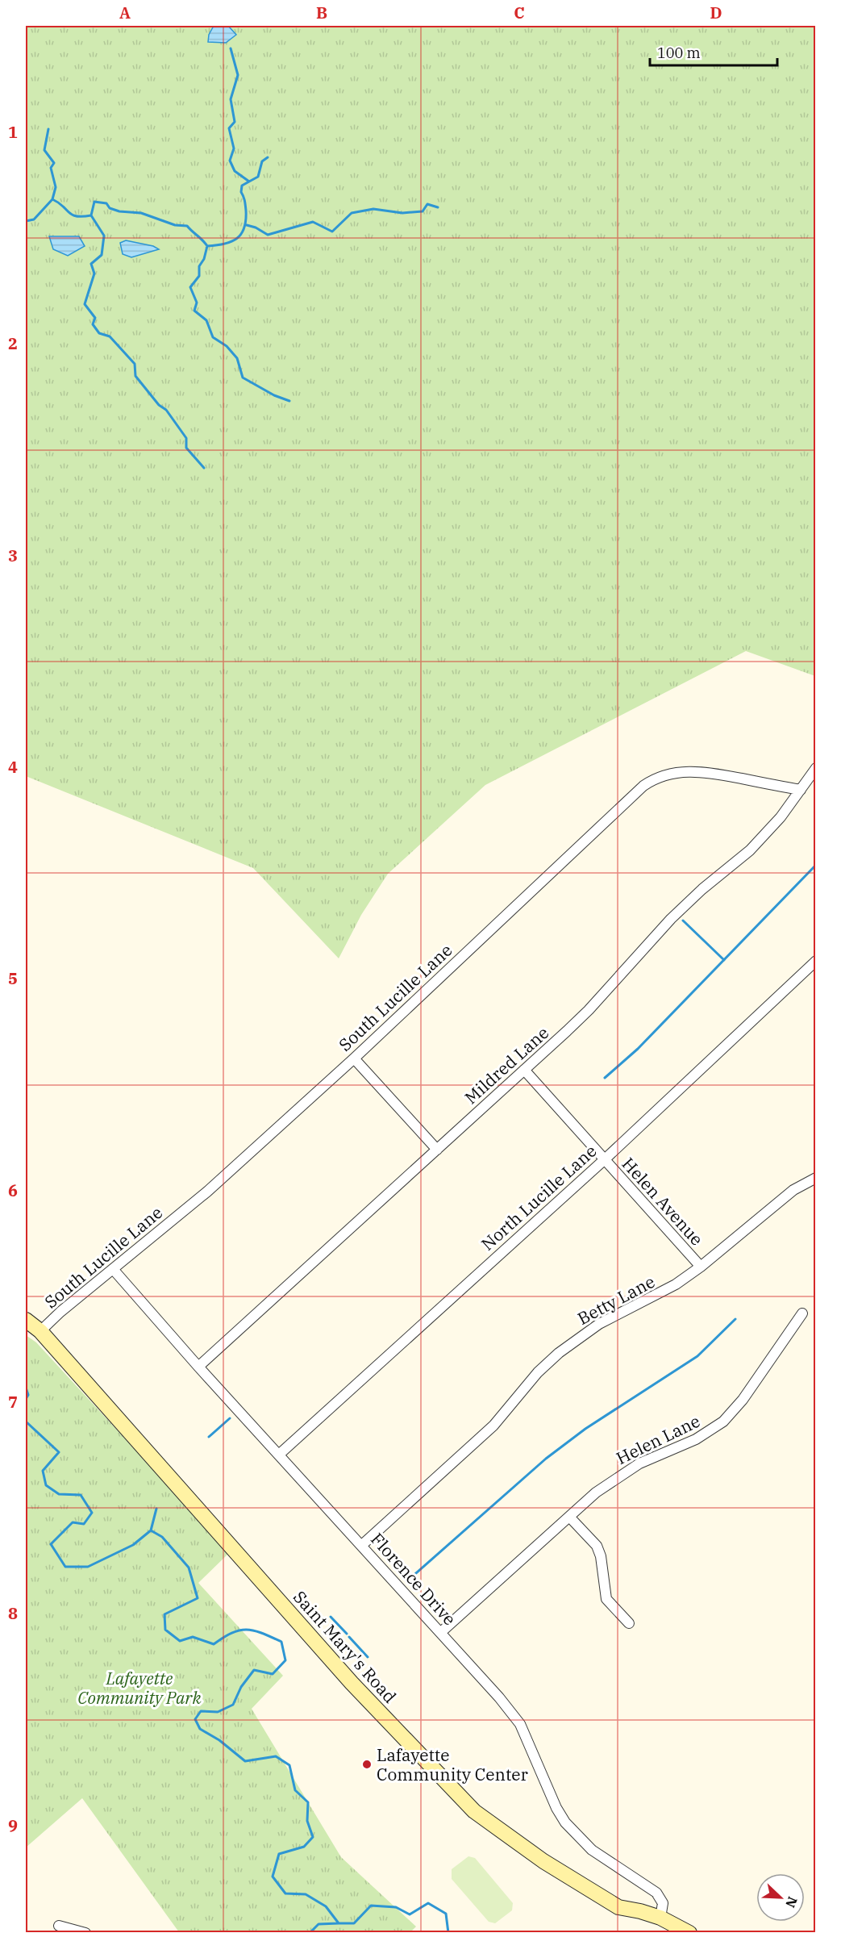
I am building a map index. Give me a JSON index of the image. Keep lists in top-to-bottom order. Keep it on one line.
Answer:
{"streets":{"street":["South Lucille Lane","Mildred Lane","North Lucille Lane","Helen Avenue","Betty Lane","Helen Lane","Florence Drive","Saint Mary's Road"]},"crossings":[["South Lucille Lane","Mildred Lane"],["South Lucille Lane","Florence Drive"],["South Lucille Lane","Saint Mary's Road"],["Mildred Lane","Helen Avenue"],["Mildred Lane","Florence Drive"],["North Lucille Lane","Helen Avenue"],["North Lucille Lane","Florence Drive"],["Helen Avenue","Betty Lane"],["Betty Lane","Florence Drive"],["Helen Lane","Florence Drive"],["Florence Drive","Saint Mary's Road"]],"parks":["Lafayette Community Park"],"places":["Lafayette Community Center"],"scale_bar":"100 m","north":"bottom right","grid":{"columns":["A","B","C","D"],"rows":["1","2","3","4","5","6","7","8","9"]}}
